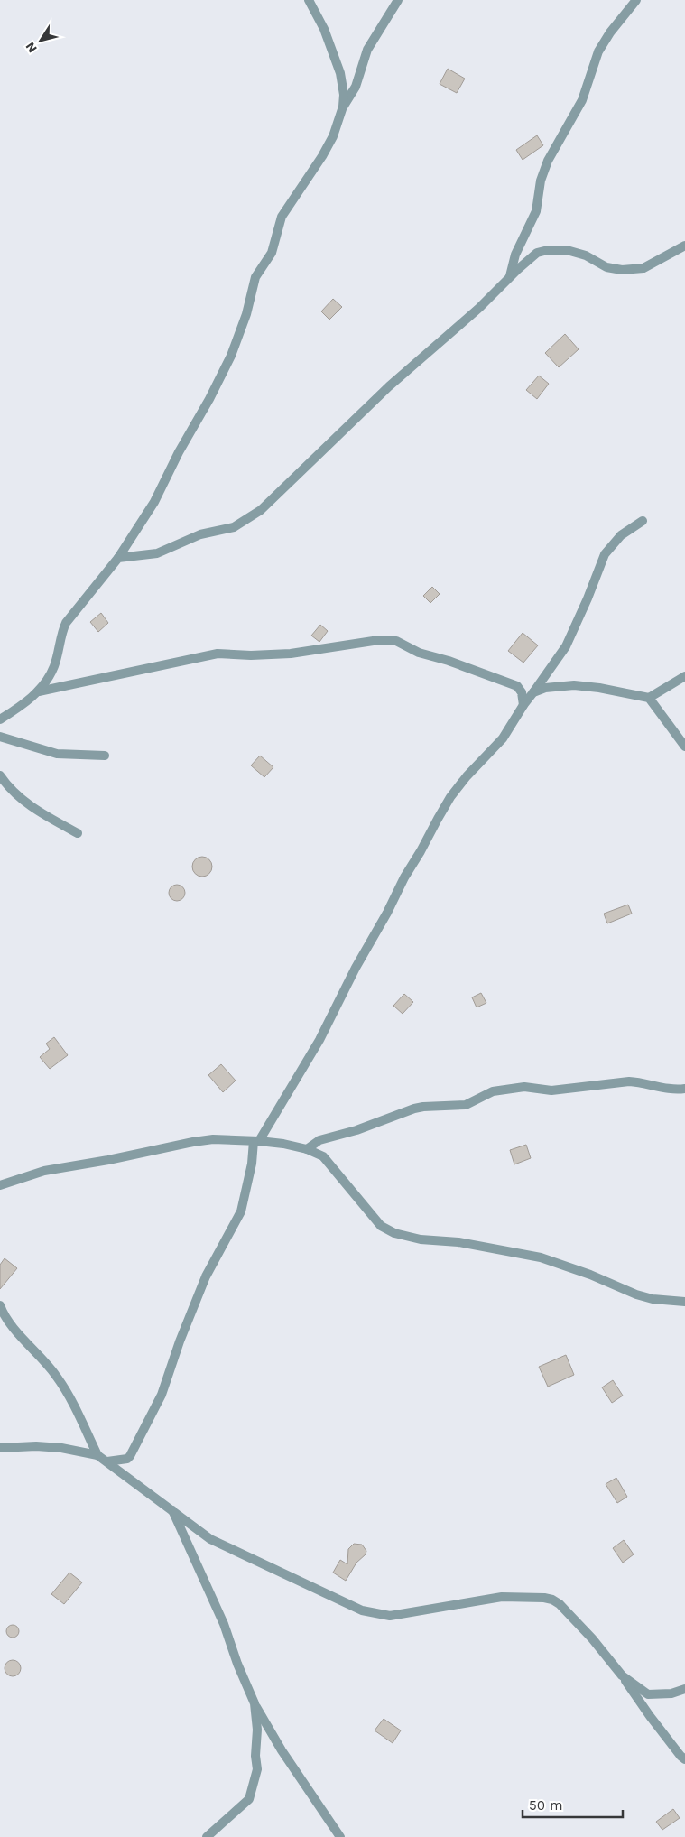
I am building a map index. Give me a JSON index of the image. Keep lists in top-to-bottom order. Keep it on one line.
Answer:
{"scale_bar":"50 m","north":"bottom left"}
